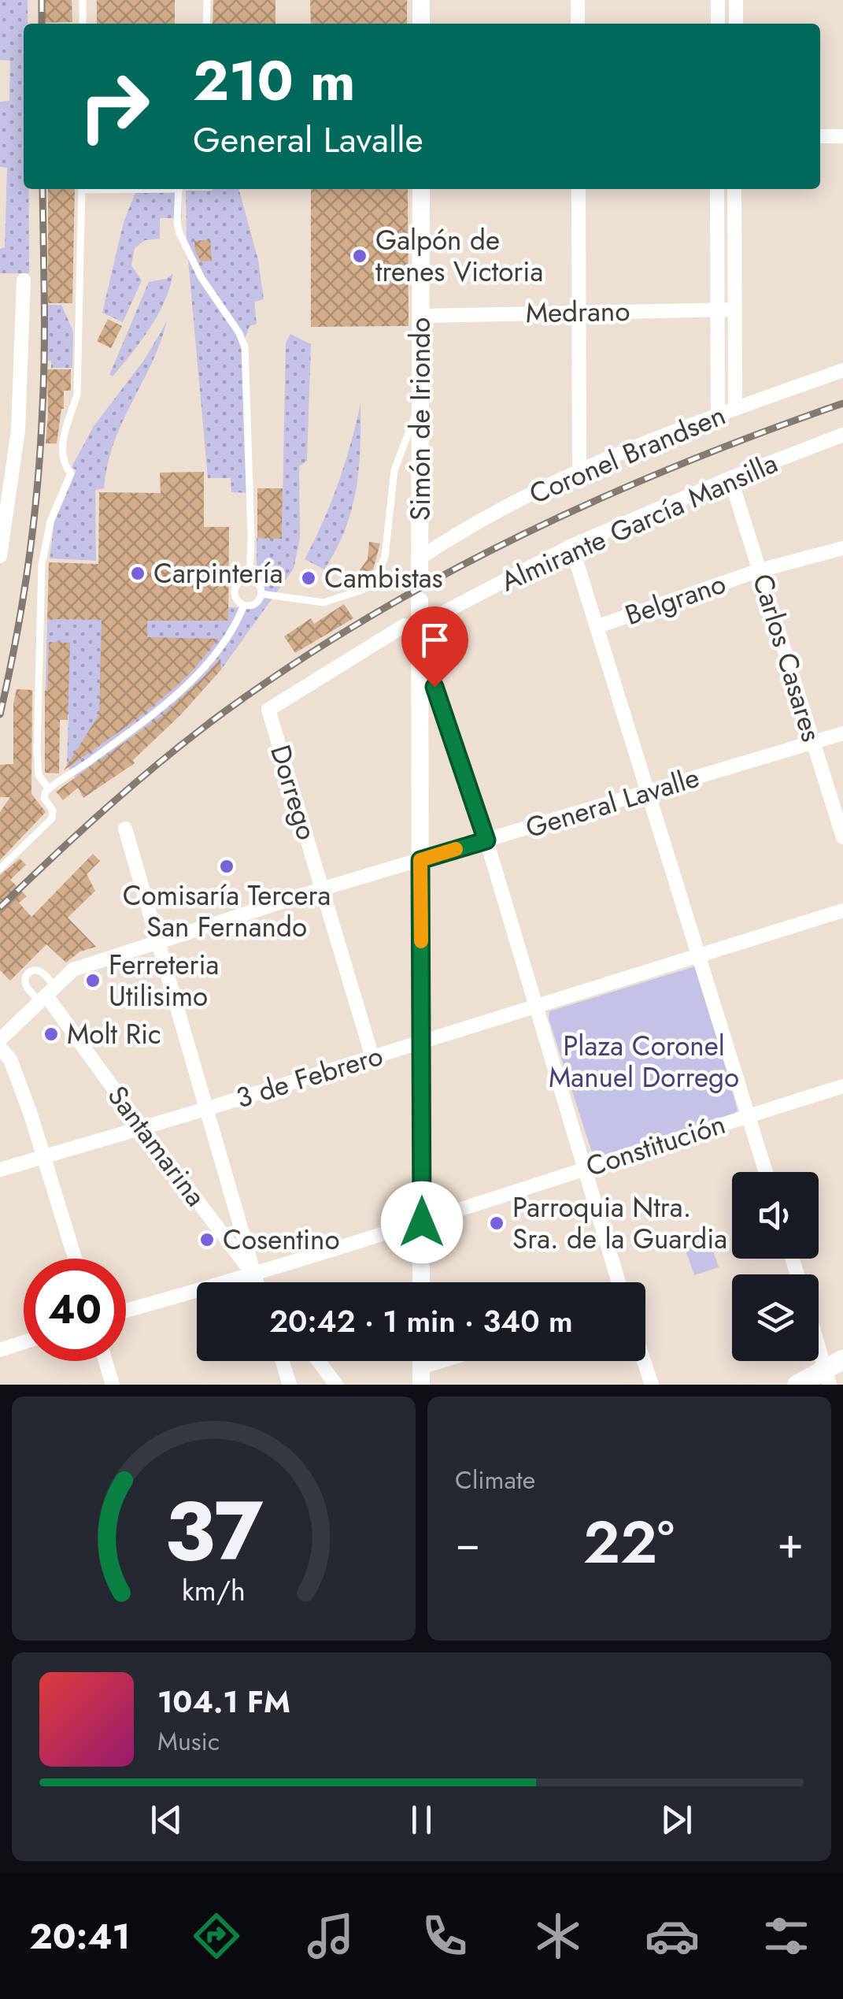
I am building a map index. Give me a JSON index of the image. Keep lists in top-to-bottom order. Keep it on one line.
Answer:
{"streets":{"street":["Medrano","Simón de Iriondo","Coronel Brandsen","Almirante García Mansilla","Belgrano","Carlos Casares","Dorrego","General Lavalle","3 de Febrero","Constitución","Santamarina"]},"crossings":[["Medrano","Simón de Iriondo"],["Simón de Iriondo","Coronel Brandsen"],["Almirante García Mansilla","Carlos Casares"],["Belgrano","Carlos Casares"],["Carlos Casares","General Lavalle"],["Dorrego","General Lavalle"],["Dorrego","3 de Febrero"],["General Lavalle","Santamarina"],["3 de Febrero","Santamarina"],["Constitución","Santamarina"]],"parks":["Plaza Coronel Manuel Dorrego"],"places":["Galpón de trenes Victoria","Carpintería","Cambistas","Comisaría Tercera San Fernando","Ferreteria Utilisimo","Molt Ric","Parroquia Ntra. Sra. de la Guardia","Cosentino"],"page":{"turn":["210 m","General Lavalle"],"limit":"40","trip":"20:42 · 1 min · 340 m","tile":"Climate","heat":["−","22°","+"],"song":["104.1 FM","Music"],"tabs":"20:41","gauge":["37","km/h"]}}
